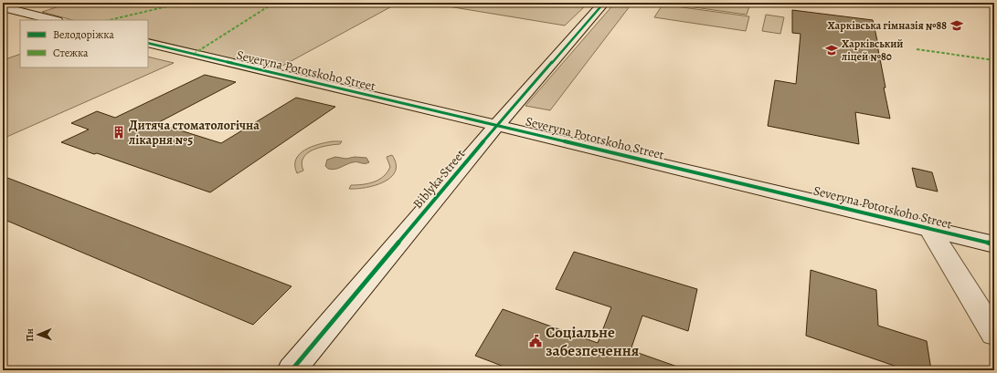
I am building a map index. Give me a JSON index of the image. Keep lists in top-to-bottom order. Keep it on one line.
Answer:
{"streets":{"street":["Severyna Pototskoho Street","Biblyka Street"]},"crossings":[["Severyna Pototskoho Street","Biblyka Street"]],"places":{"school or university":["Харківська гімназія №88","Харківський ліцей №80"],"building":["Дитяча стоматологiчна лiкарня №5"],"public building":["Соціальне забезпечення"]},"legend":["Велодоріжка","Стежка"],"north":"left"}
